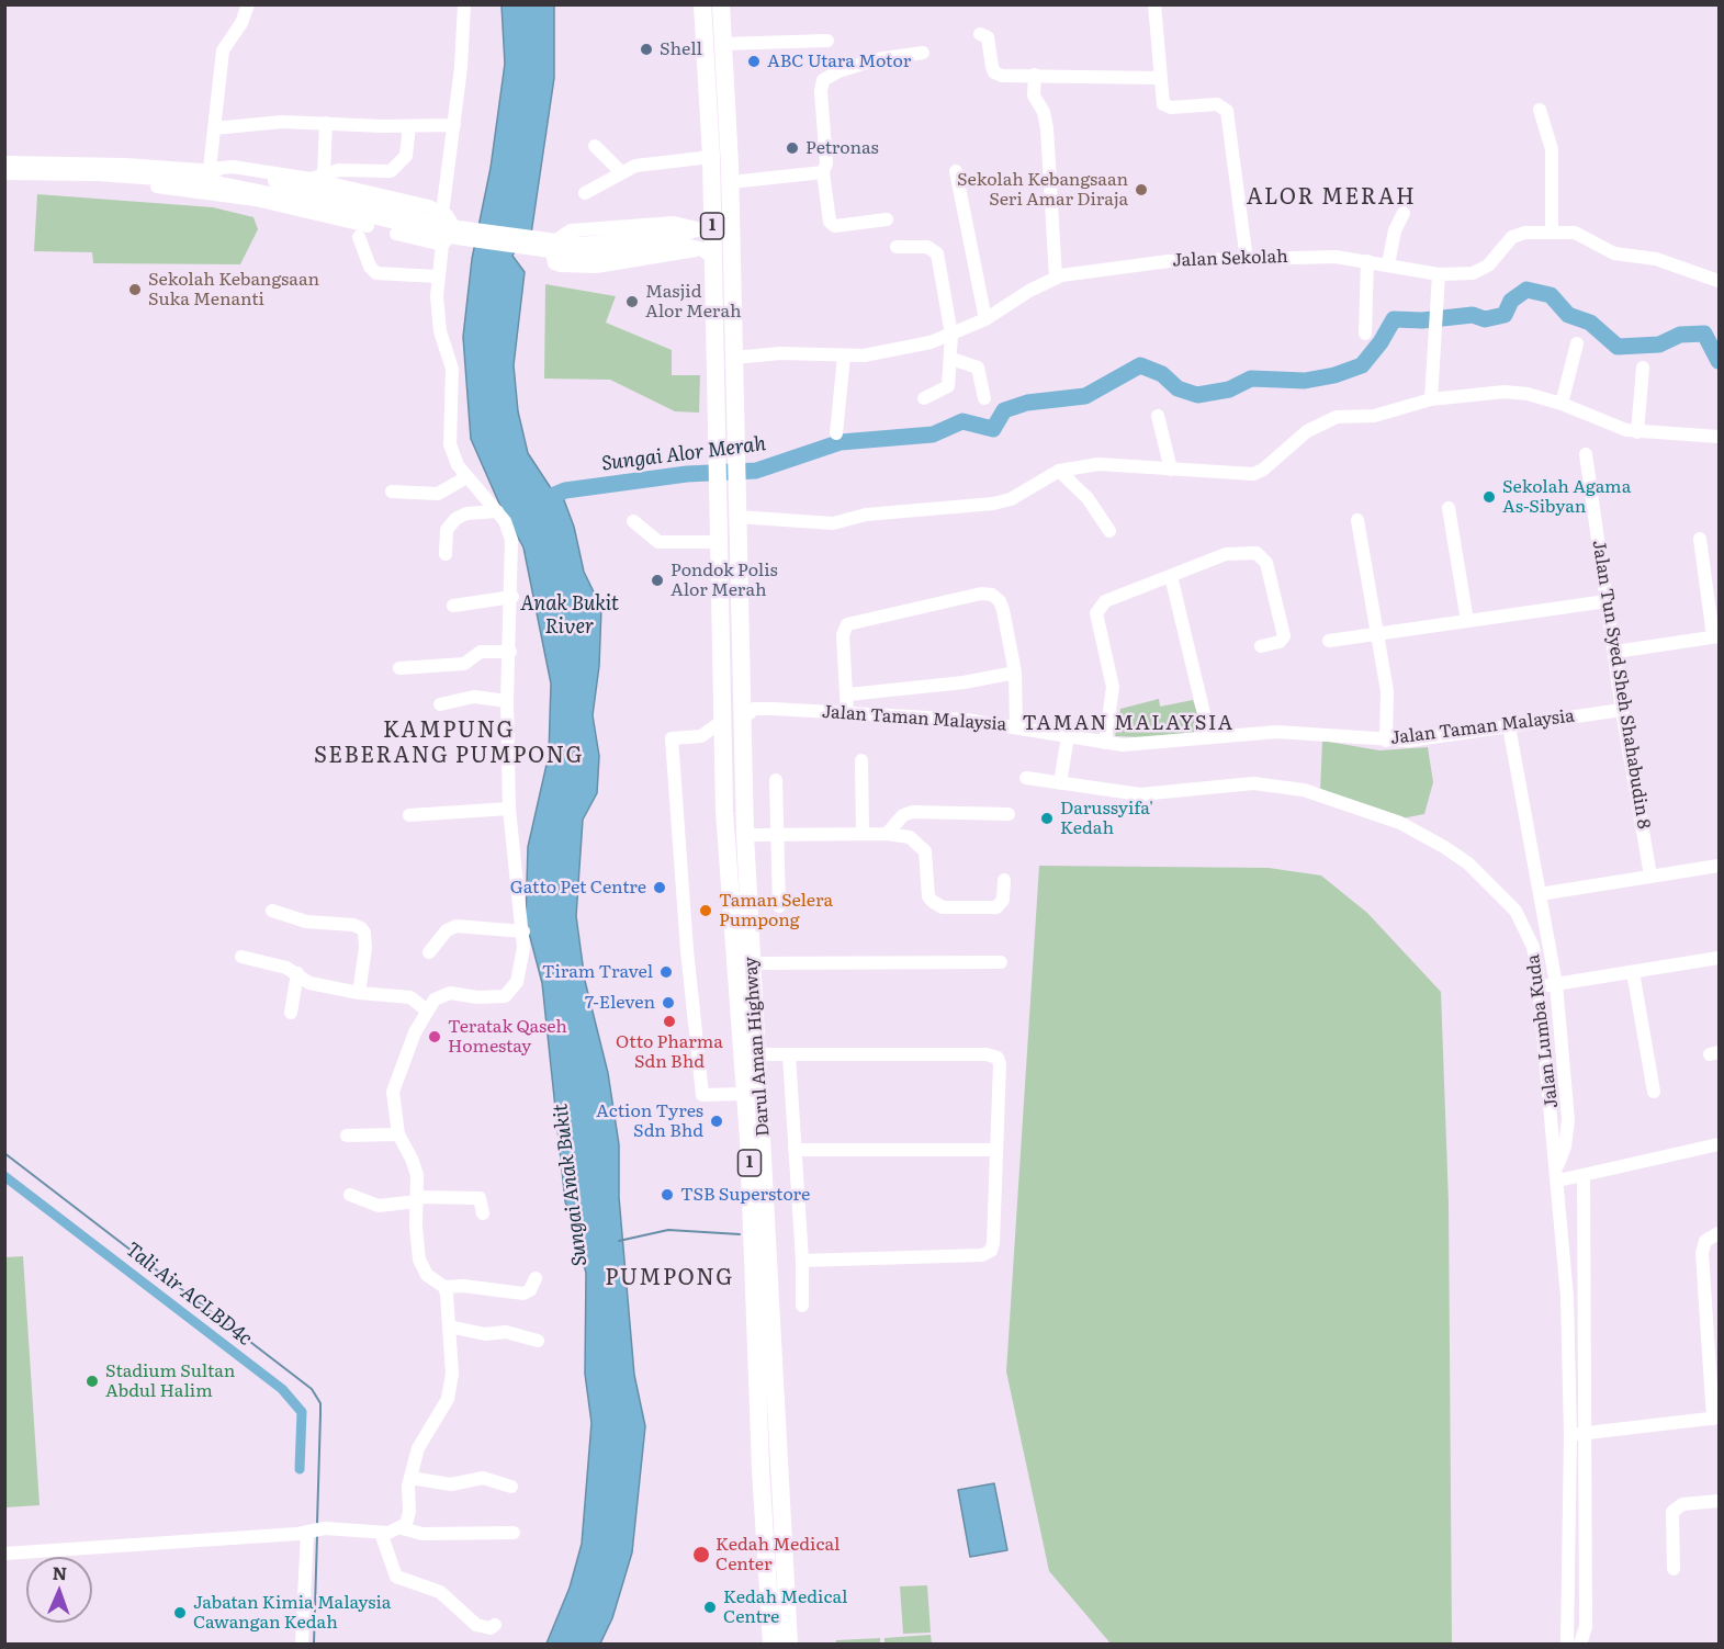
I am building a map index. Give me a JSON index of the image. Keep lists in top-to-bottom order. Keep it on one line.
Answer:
{"streets":{"highway":["1","Darul Aman Highway"],"street":["Jalan Sekolah","Jalan Tun Syed Sheh Shahabudin 8","Jalan Taman Malaysia","Jalan Lumba Kuda"]},"crossings":[["1","Jalan Sekolah"],["1","Jalan Taman Malaysia"],["1","Darul Aman Highway"],["Jalan Tun Syed Sheh Shahabudin 8","Jalan Taman Malaysia"],["Jalan Taman Malaysia","Darul Aman Highway"]],"districts":["ALOR MERAH","TAMAN MALAYSIA","KAMPUNG SEBERANG PUMPONG","PUMPONG"],"water":["Sungai Alor Merah","Anak Bukit River","Sungai Anak Bukit","Tali Air ACLBD4c"],"places":["Shell","ABC Utara Motor","Petronas","Sekolah Kebangsaan Seri Amar Diraja","Sekolah Kebangsaan Suka Menanti","Masjid Alor Merah","Sekolah Agama As-Sibyan","Pondok Polis Alor Merah","Darussyifa' Kedah","Gatto Pet Centre","Taman Selera Pumpong","Tiram Travel","7-Eleven","Otto Pharma Sdn Bhd","Teratak Qaseh Homestay","Action Tyres Sdn Bhd","TSB Superstore","Stadium Sultan Abdul Halim","Kedah Medical Center","Kedah Medical Centre","Jabatan Kimia Malaysia Cawangan Kedah"],"north":"top"}
